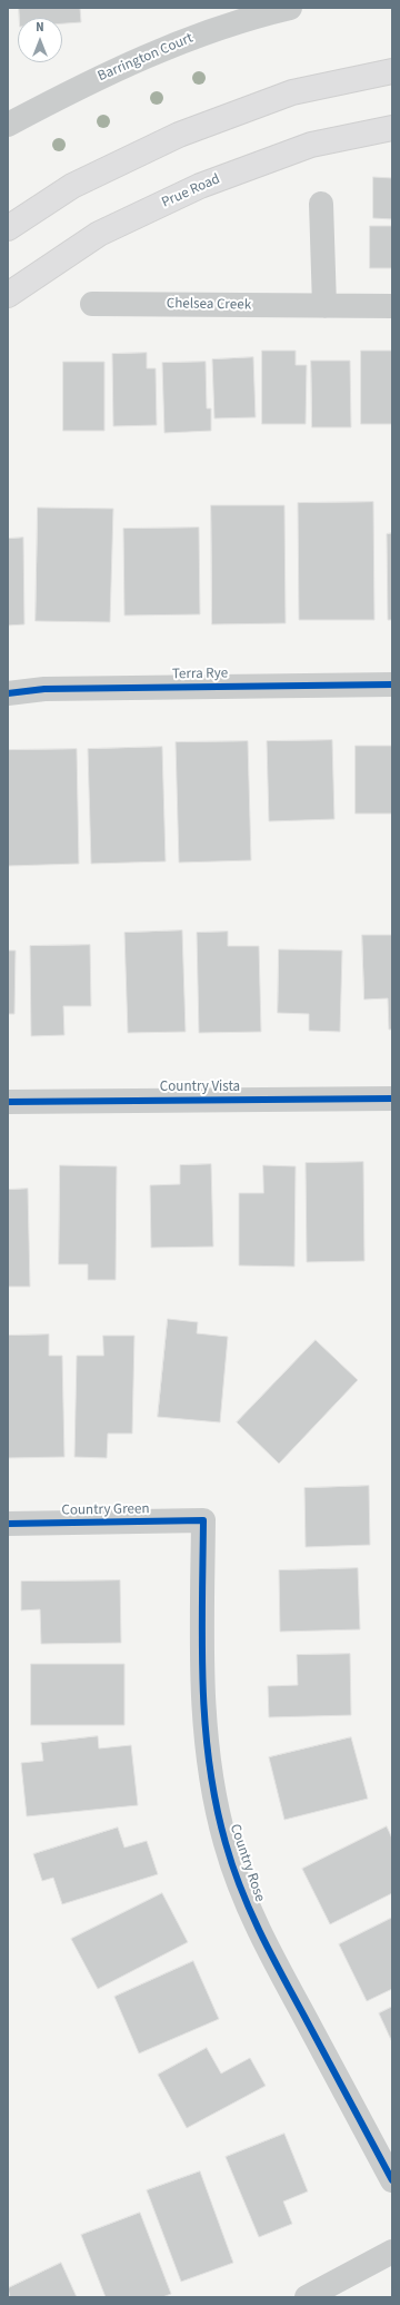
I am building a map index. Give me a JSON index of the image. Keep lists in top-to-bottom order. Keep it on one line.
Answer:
{"streets":{"main road":["Prue Road"],"street":["Barrington Court","Chelsea Creek","Terra Rye","Country Vista","Country Green","Country Rose"]},"crossings":[["Country Green","Country Rose"]],"north":"top"}
